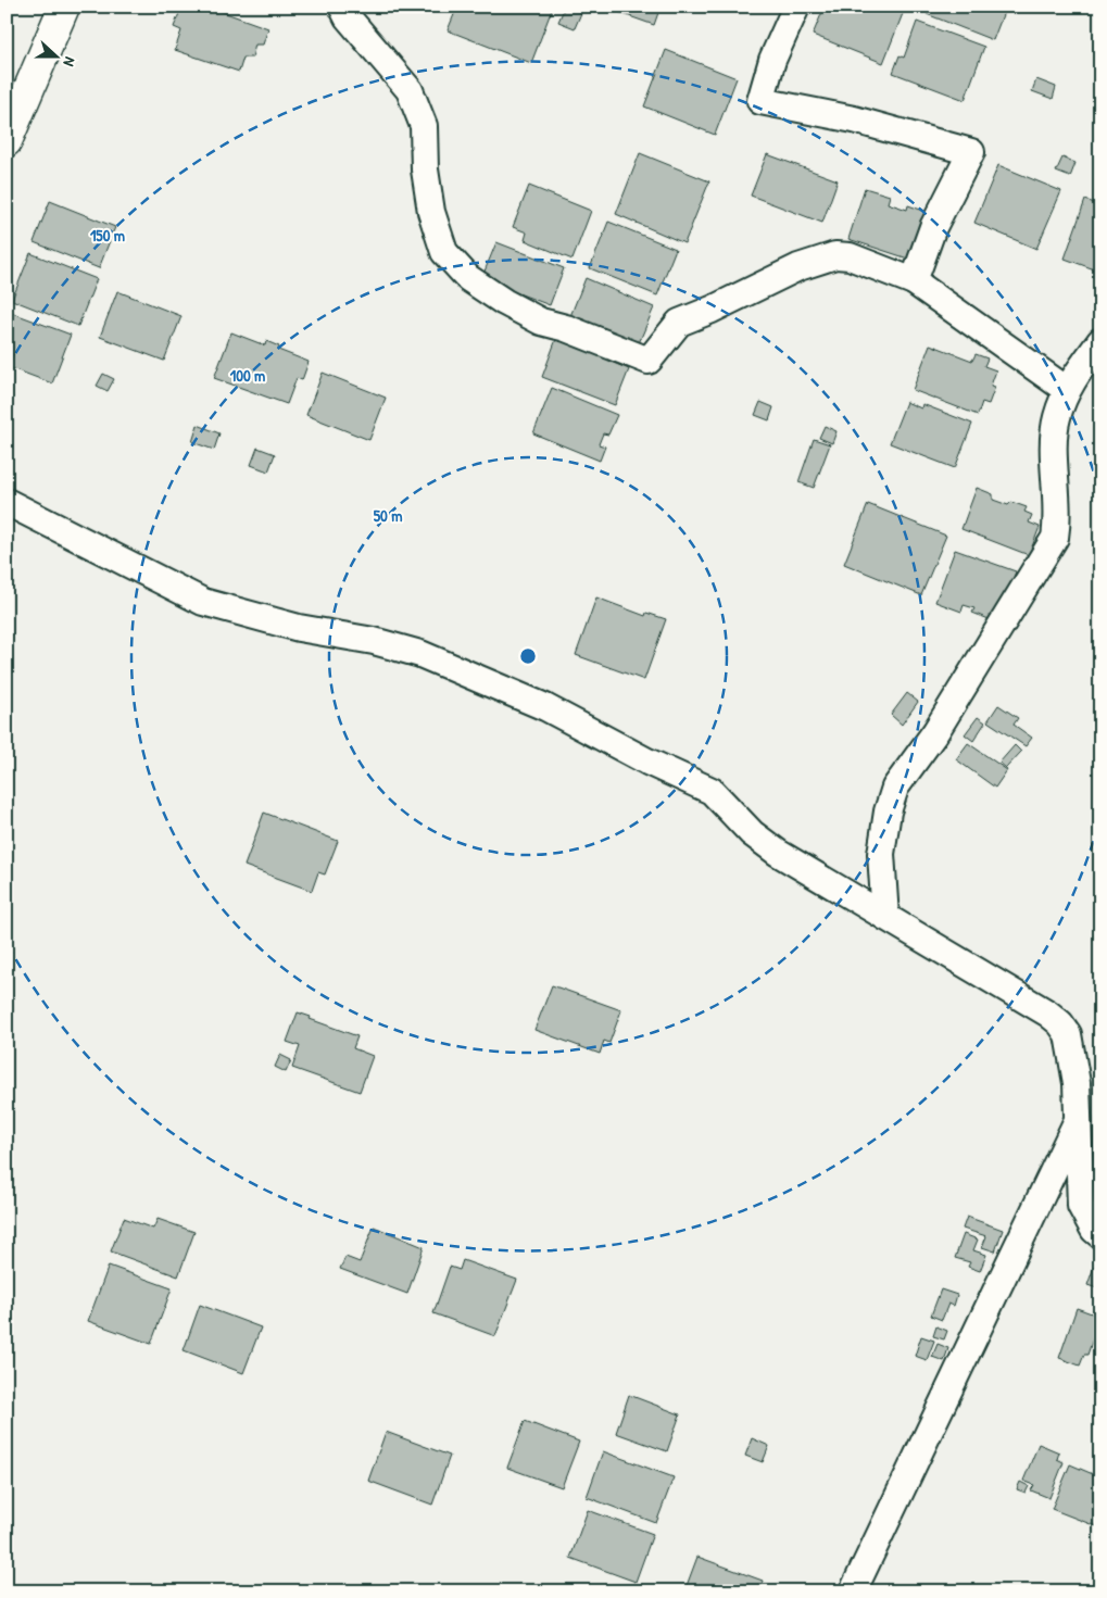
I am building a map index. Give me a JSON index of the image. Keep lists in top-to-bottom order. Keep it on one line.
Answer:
{"north":"right","rings":["150 m","100 m","50 m"]}
